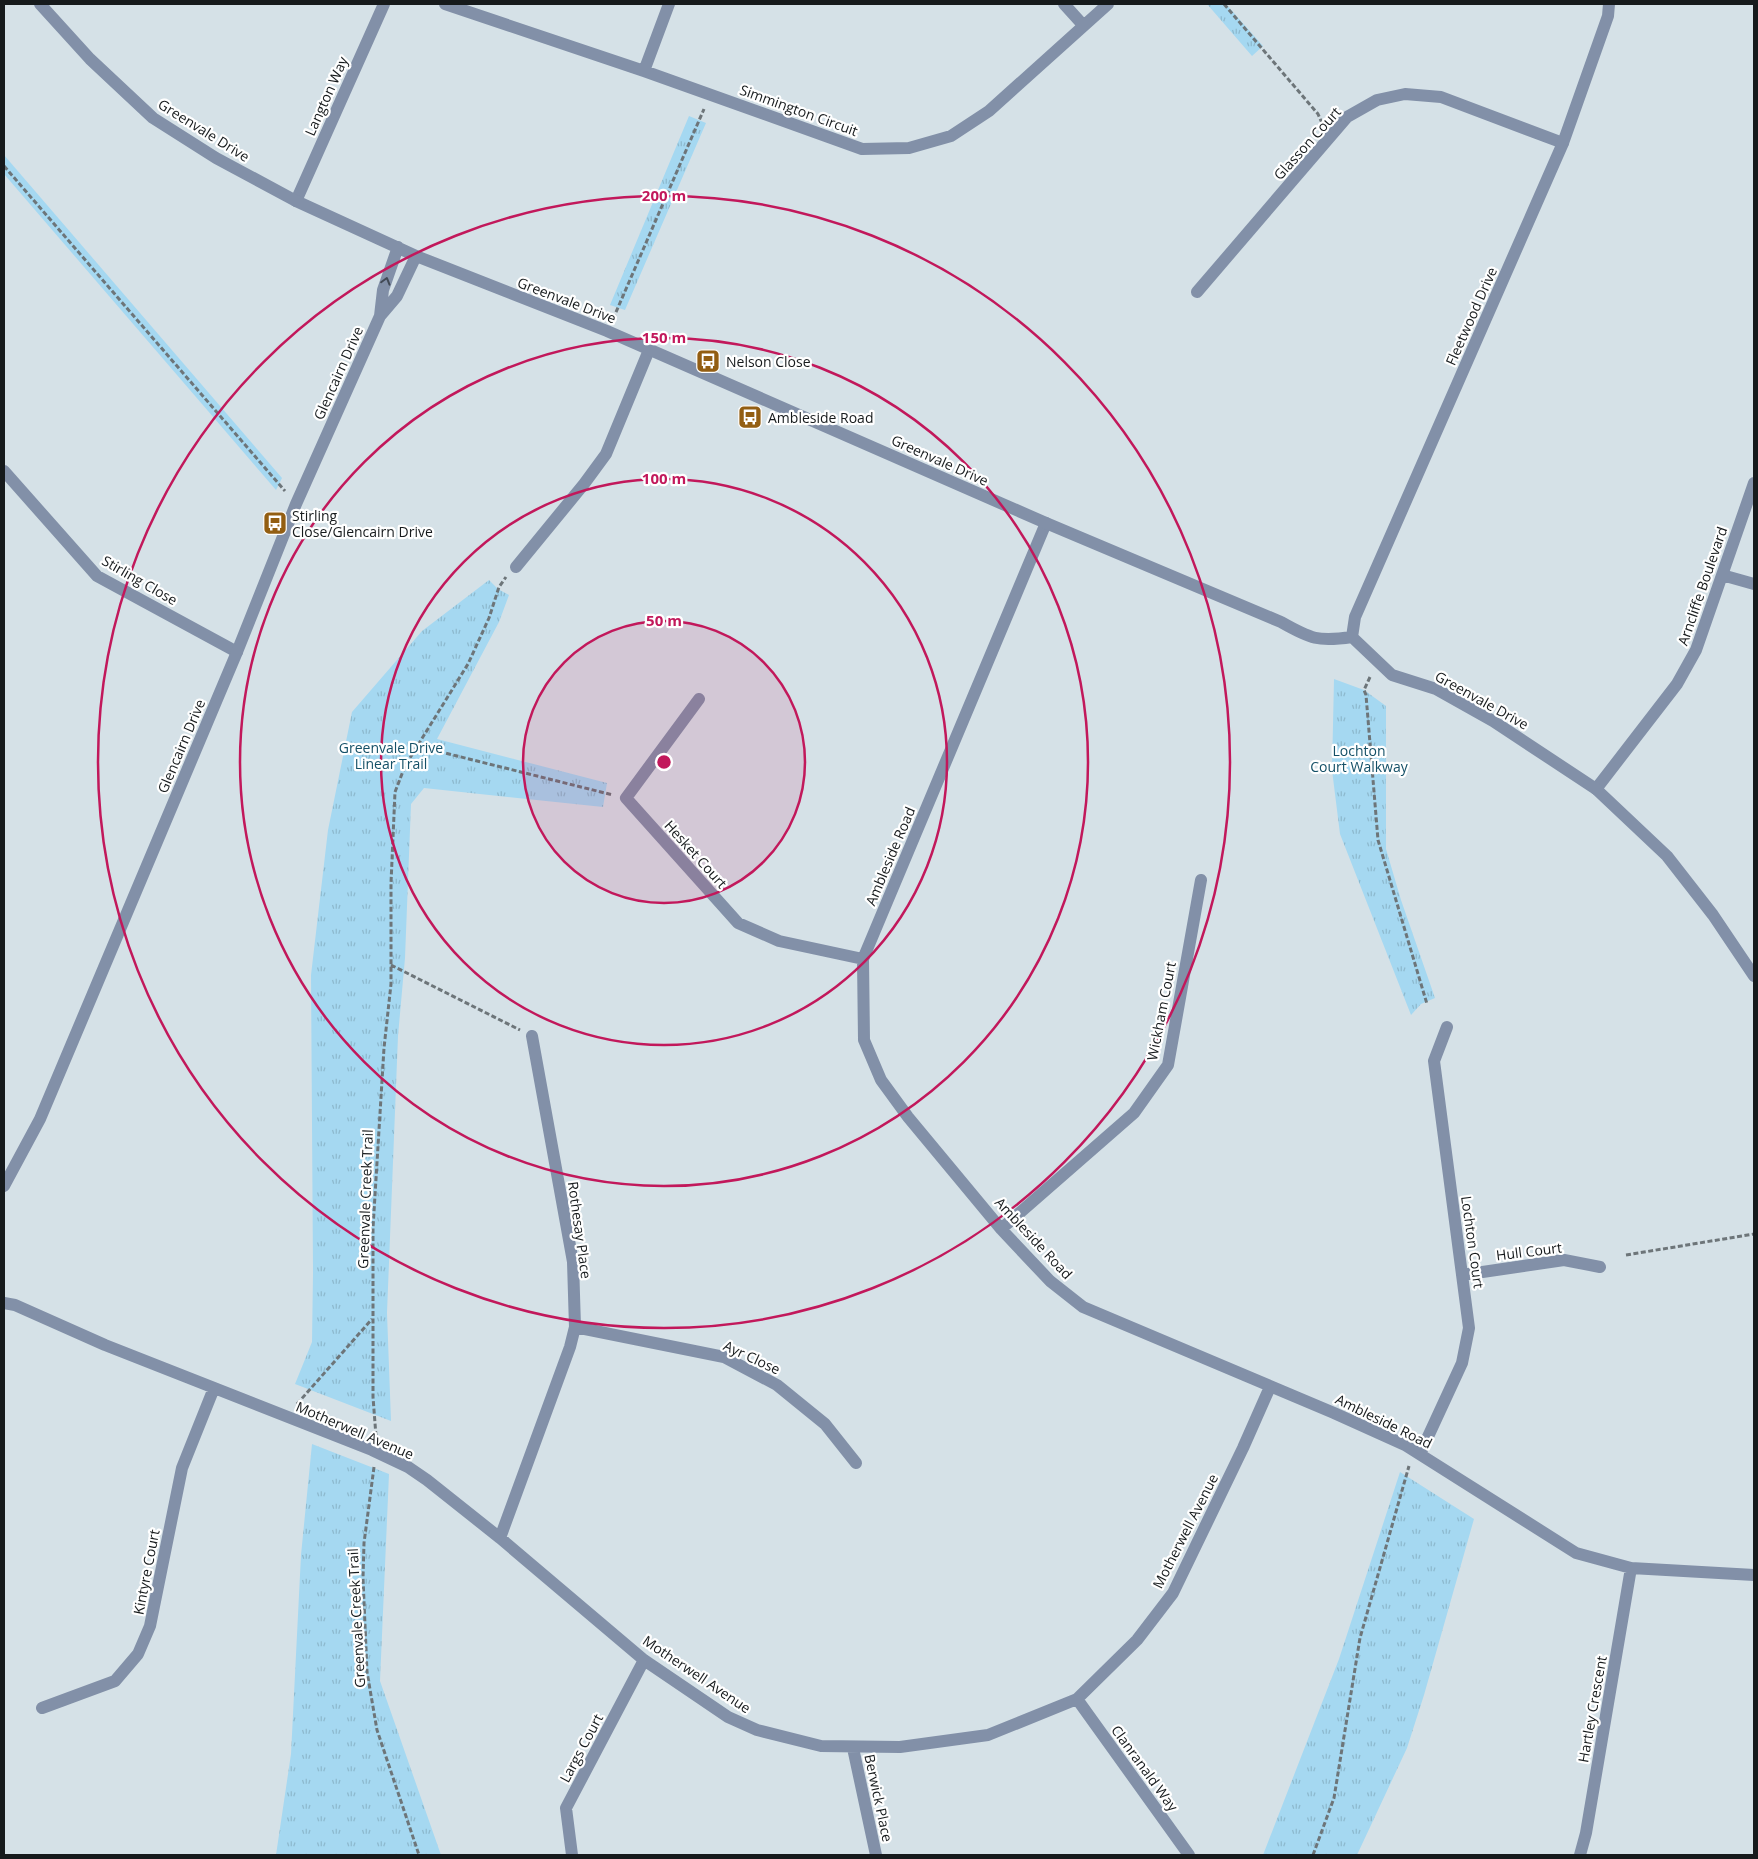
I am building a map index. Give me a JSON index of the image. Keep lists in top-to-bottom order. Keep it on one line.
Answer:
{"streets":{"street":["Langton Way","Simmington Circuit","Greenvale Drive","Glasson Court","Fleetwood Drive","Glencairn Drive","Stirling Close","Arncliffe Boulevard","Hesket Court","Ambleside Road","Wickham Court","Rothesay Place","Lochton Court","Hull Court","Ayr Close","Motherwell Avenue","Kintyre Court","Hartley Crescent","Largs Court","Clanranald Way","Berwick Place"],"path":["Greenvale Creek Trail"]},"crossings":[["Langton Way","Greenvale Drive"],["Greenvale Drive","Fleetwood Drive"],["Greenvale Drive","Glencairn Drive"],["Greenvale Drive","Arncliffe Boulevard"],["Greenvale Drive","Ambleside Road"],["Glasson Court","Fleetwood Drive"],["Glencairn Drive","Stirling Close"],["Hesket Court","Ambleside Road"],["Ambleside Road","Wickham Court"],["Ambleside Road","Lochton Court"],["Ambleside Road","Motherwell Avenue"],["Ambleside Road","Hartley Crescent"],["Greenvale Creek Trail","Motherwell Avenue"],["Rothesay Place","Ayr Close"],["Rothesay Place","Motherwell Avenue"],["Lochton Court","Hull Court"],["Motherwell Avenue","Kintyre Court"],["Motherwell Avenue","Largs Court"],["Motherwell Avenue","Clanranald Way"],["Motherwell Avenue","Berwick Place"]],"parks":["Greenvale Drive Linear Trail","Lochton Court Walkway"],"places":{"bus stop":["Nelson Close","Ambleside Road","Stirling Close/Glencairn Drive"]},"rings":["200 m","150 m","100 m","50 m"]}
